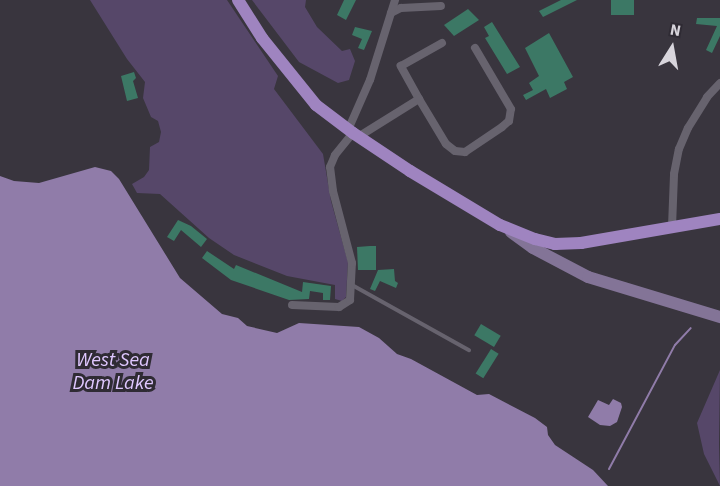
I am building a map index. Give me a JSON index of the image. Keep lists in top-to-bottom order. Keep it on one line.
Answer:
{"water":["West Sea Dam Lake"],"north":"top"}
